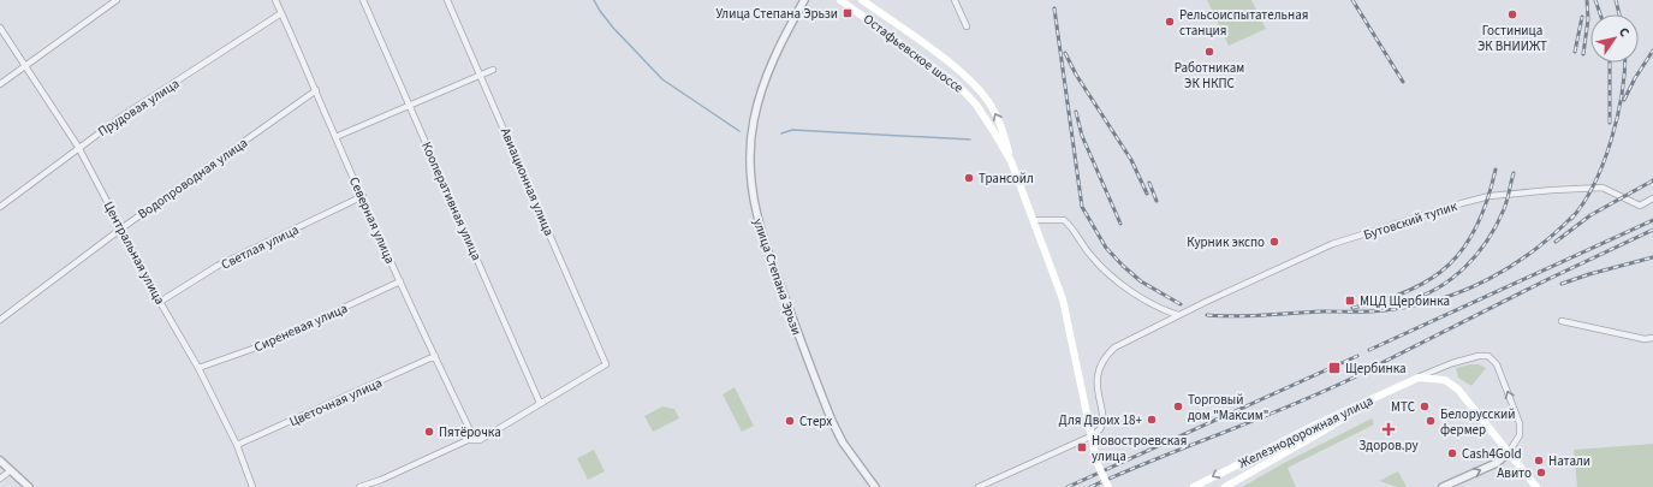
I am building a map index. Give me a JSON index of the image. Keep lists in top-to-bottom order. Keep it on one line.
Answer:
{"streets":{"main road":["Остафьевское шоссе","Железнодорожная улица"],"street":["Прудовая улица","Водопроводная улица","Авиационная улица","Кооперативная улица","Северная улица","Бутовский тупик","Светлая улица","Центральная улица","улица Степана Эрьзи","Сиреневая улица","Цветочная улица"]},"crossings":[["Прудовая улица","Северная улица"],["Прудовая улица","Центральная улица"],["Водопроводная улица","Северная улица"],["Водопроводная улица","Центральная улица"],["Авиационная улица","Кооперативная улица"],["Северная улица","Светлая улица"],["Северная улица","Сиреневая улица"],["Северная улица","Цветочная улица"],["Светлая улица","Центральная улица"],["Центральная улица","Сиреневая улица"],["Центральная улица","Цветочная улица"]],"places":{"transit":["Улица Степана Эрьзи","МЦД Щербинка","Щербинка","Новостроевская улица"],"other":["Гостиница ЭК ВНИИЖТ","Рельсоиспытательная станция","Работникам ЭК НКПС","Трансойл","Курник экспо","Торговый дом \"Максим\"","МТС","Для Двоих 18+","Стерх","Белорусский фермер","Пятёрочка","Cash4Gold","Натали","Авито"],"health":["Здоров.ру"]},"north":"top right"}
